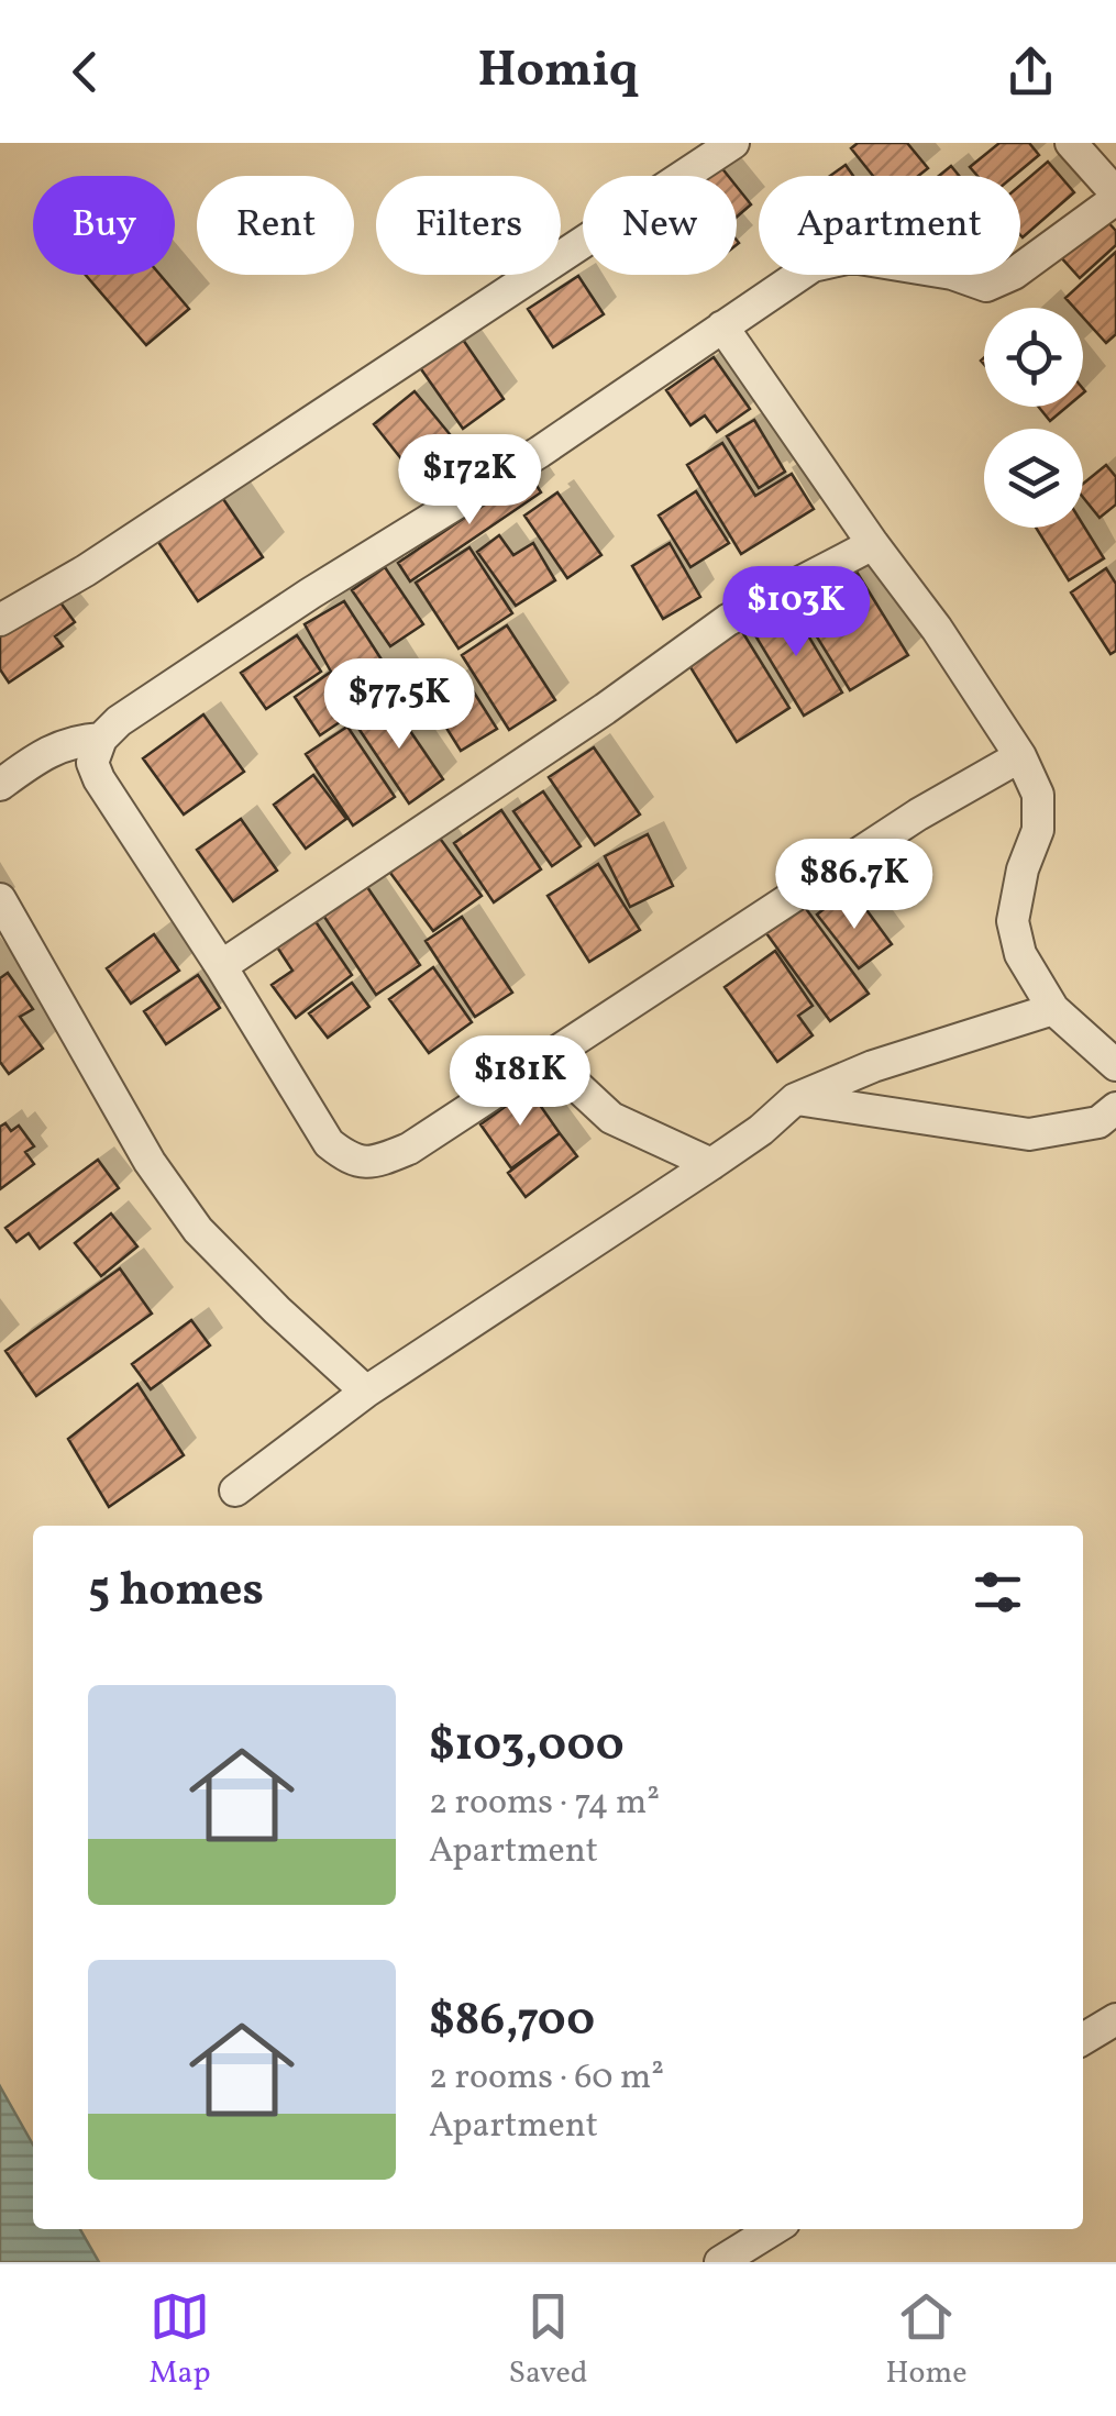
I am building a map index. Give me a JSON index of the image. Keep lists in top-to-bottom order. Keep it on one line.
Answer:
{"page":{"header":"Homiq","chip":["Buy","Rent","Filters","New","Apartment"],"price":["$172K","$103K","$77.5K","$86.7K","$181K"],"heading":"5 homes","list":[{"name":"$103,000","note":"2 rooms · 74 m² · Apartment"},{"name":"$86,700","note":"2 rooms · 60 m² · Apartment"}],"tabs":["Map","Saved","Home"]}}
